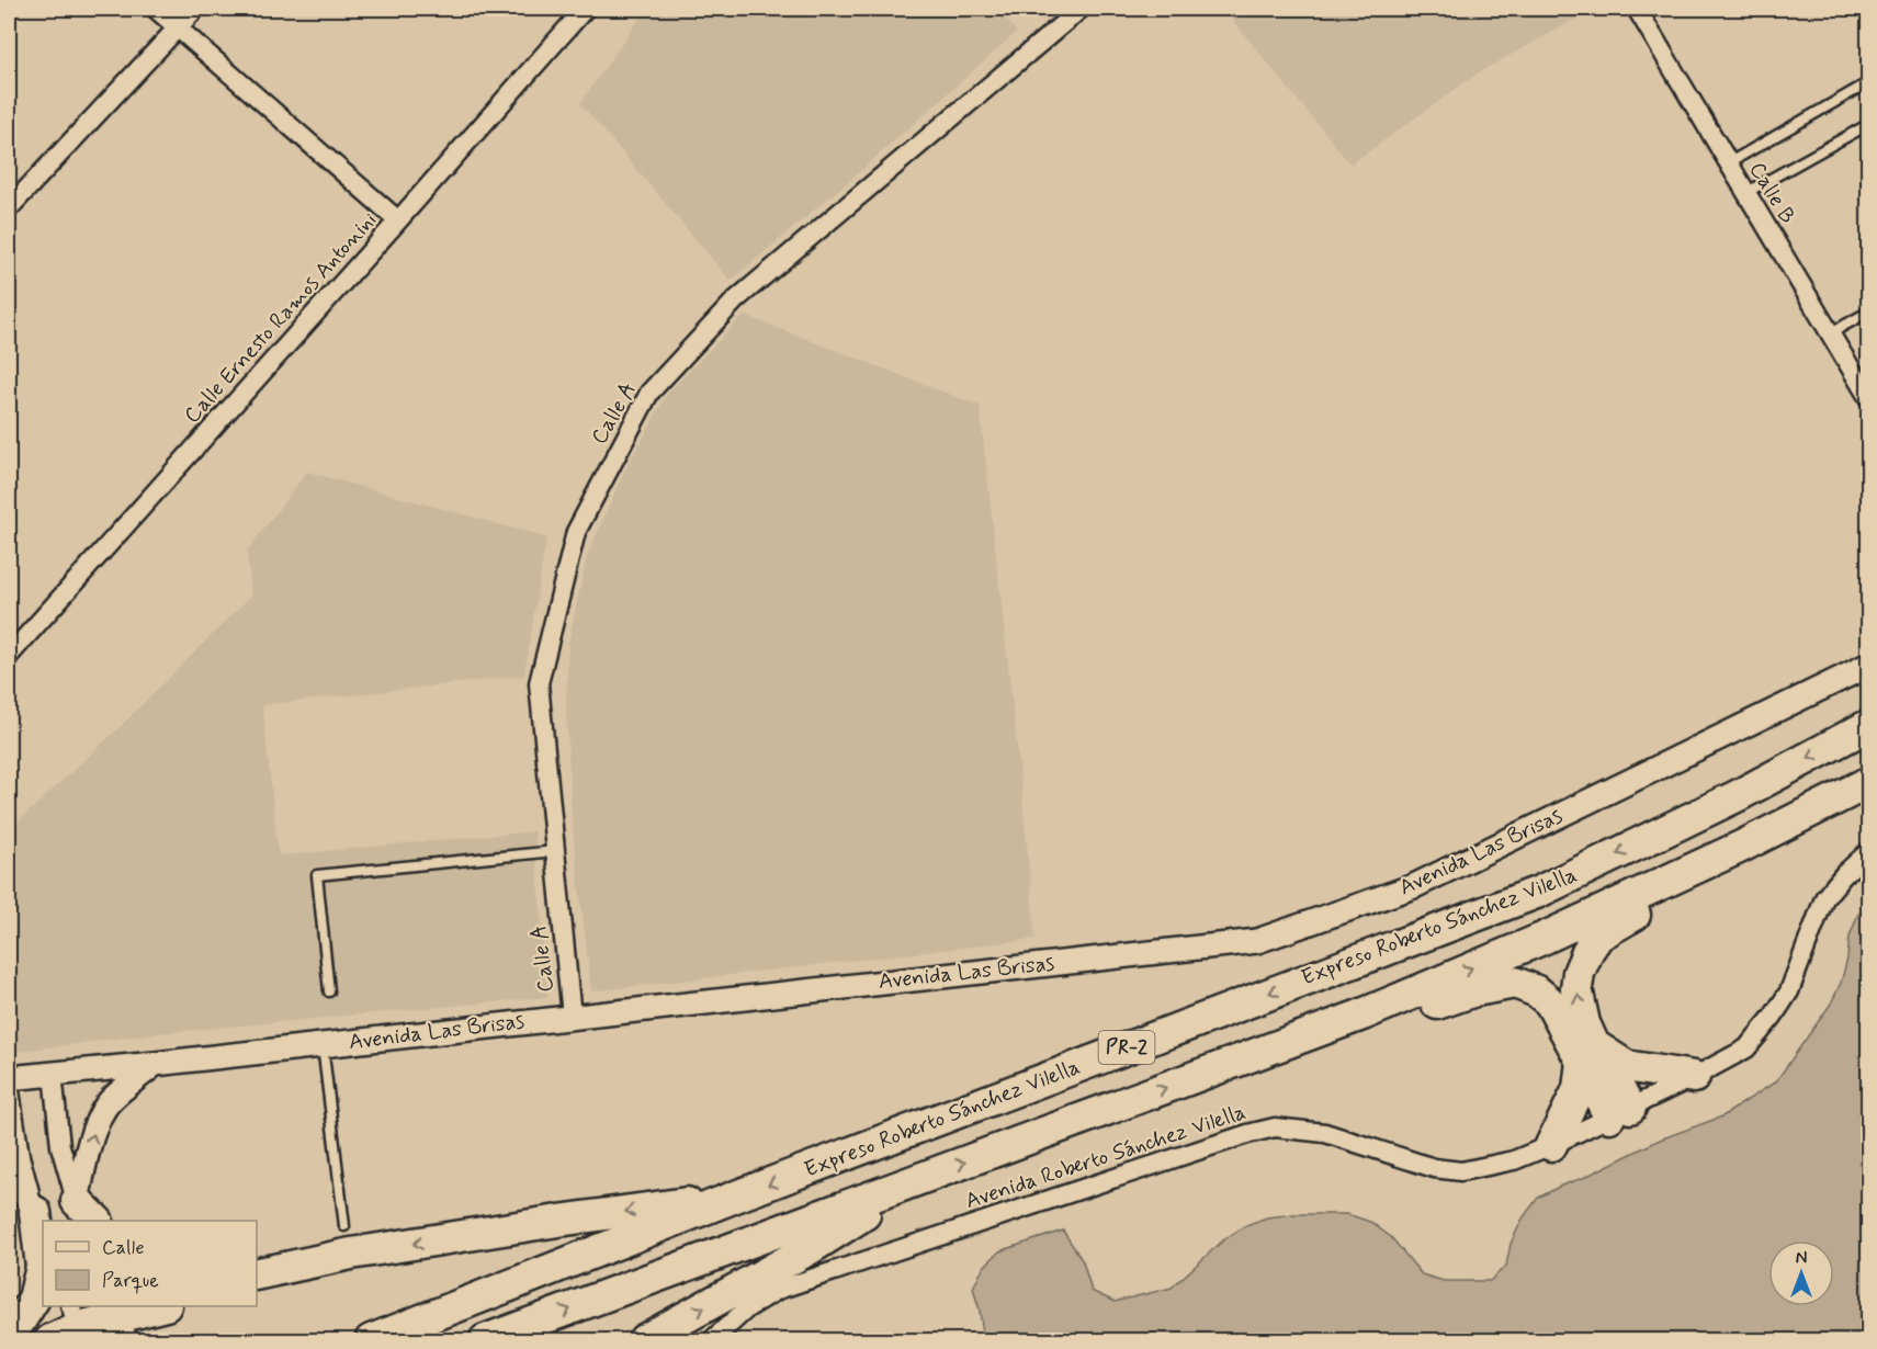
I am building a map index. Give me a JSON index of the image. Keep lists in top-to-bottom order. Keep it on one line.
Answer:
{"streets":{"highway":["Expreso Roberto Sánchez Vilella","PR-2"],"street":["Calle B","Calle Ernesto Ramos Antonini","Calle A","Avenida Las Brisas","Avenida Roberto Sánchez Vilella"]},"crossings":[["Calle A","Avenida Las Brisas"]],"legend":["Calle","Parque"],"north":"top"}
